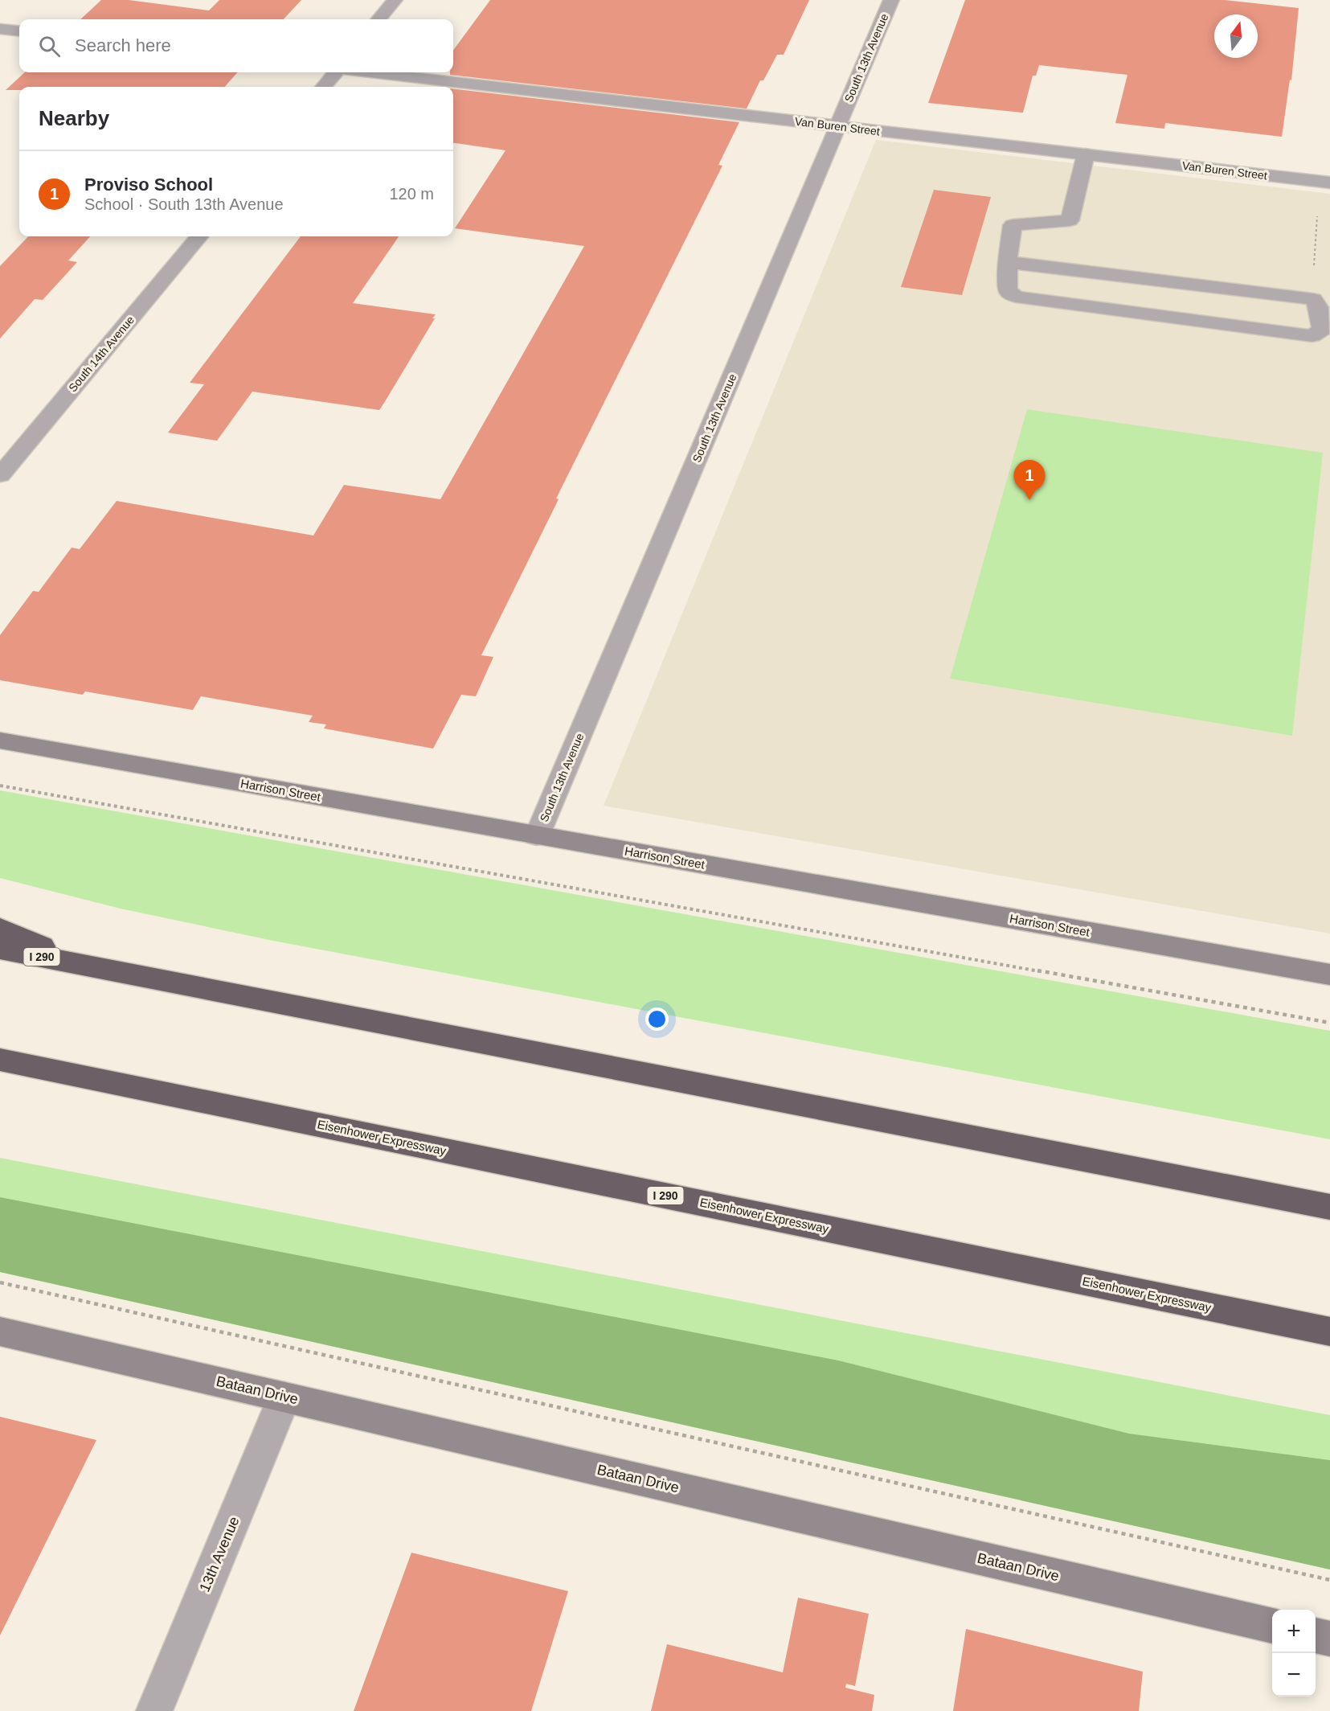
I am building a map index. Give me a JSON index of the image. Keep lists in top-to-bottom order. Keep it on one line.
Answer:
{"streets":{"highway":["I 290","Eisenhower Expressway"],"street":["South 13th Avenue","Van Buren Street","South 14th Avenue","Harrison Street","Bataan Drive","13th Avenue"]},"crossings":[["South 13th Avenue","Van Buren Street"],["South 13th Avenue","Harrison Street"],["Bataan Drive","13th Avenue"]],"north":"top","page":{"search":"Search here","heading":"Nearby","list":[{"mark":"1","name":"Proviso School","note":"School · South 13th Avenue","value":"120 m"}],"pins":"1","map_buttons":["+","−"]}}
